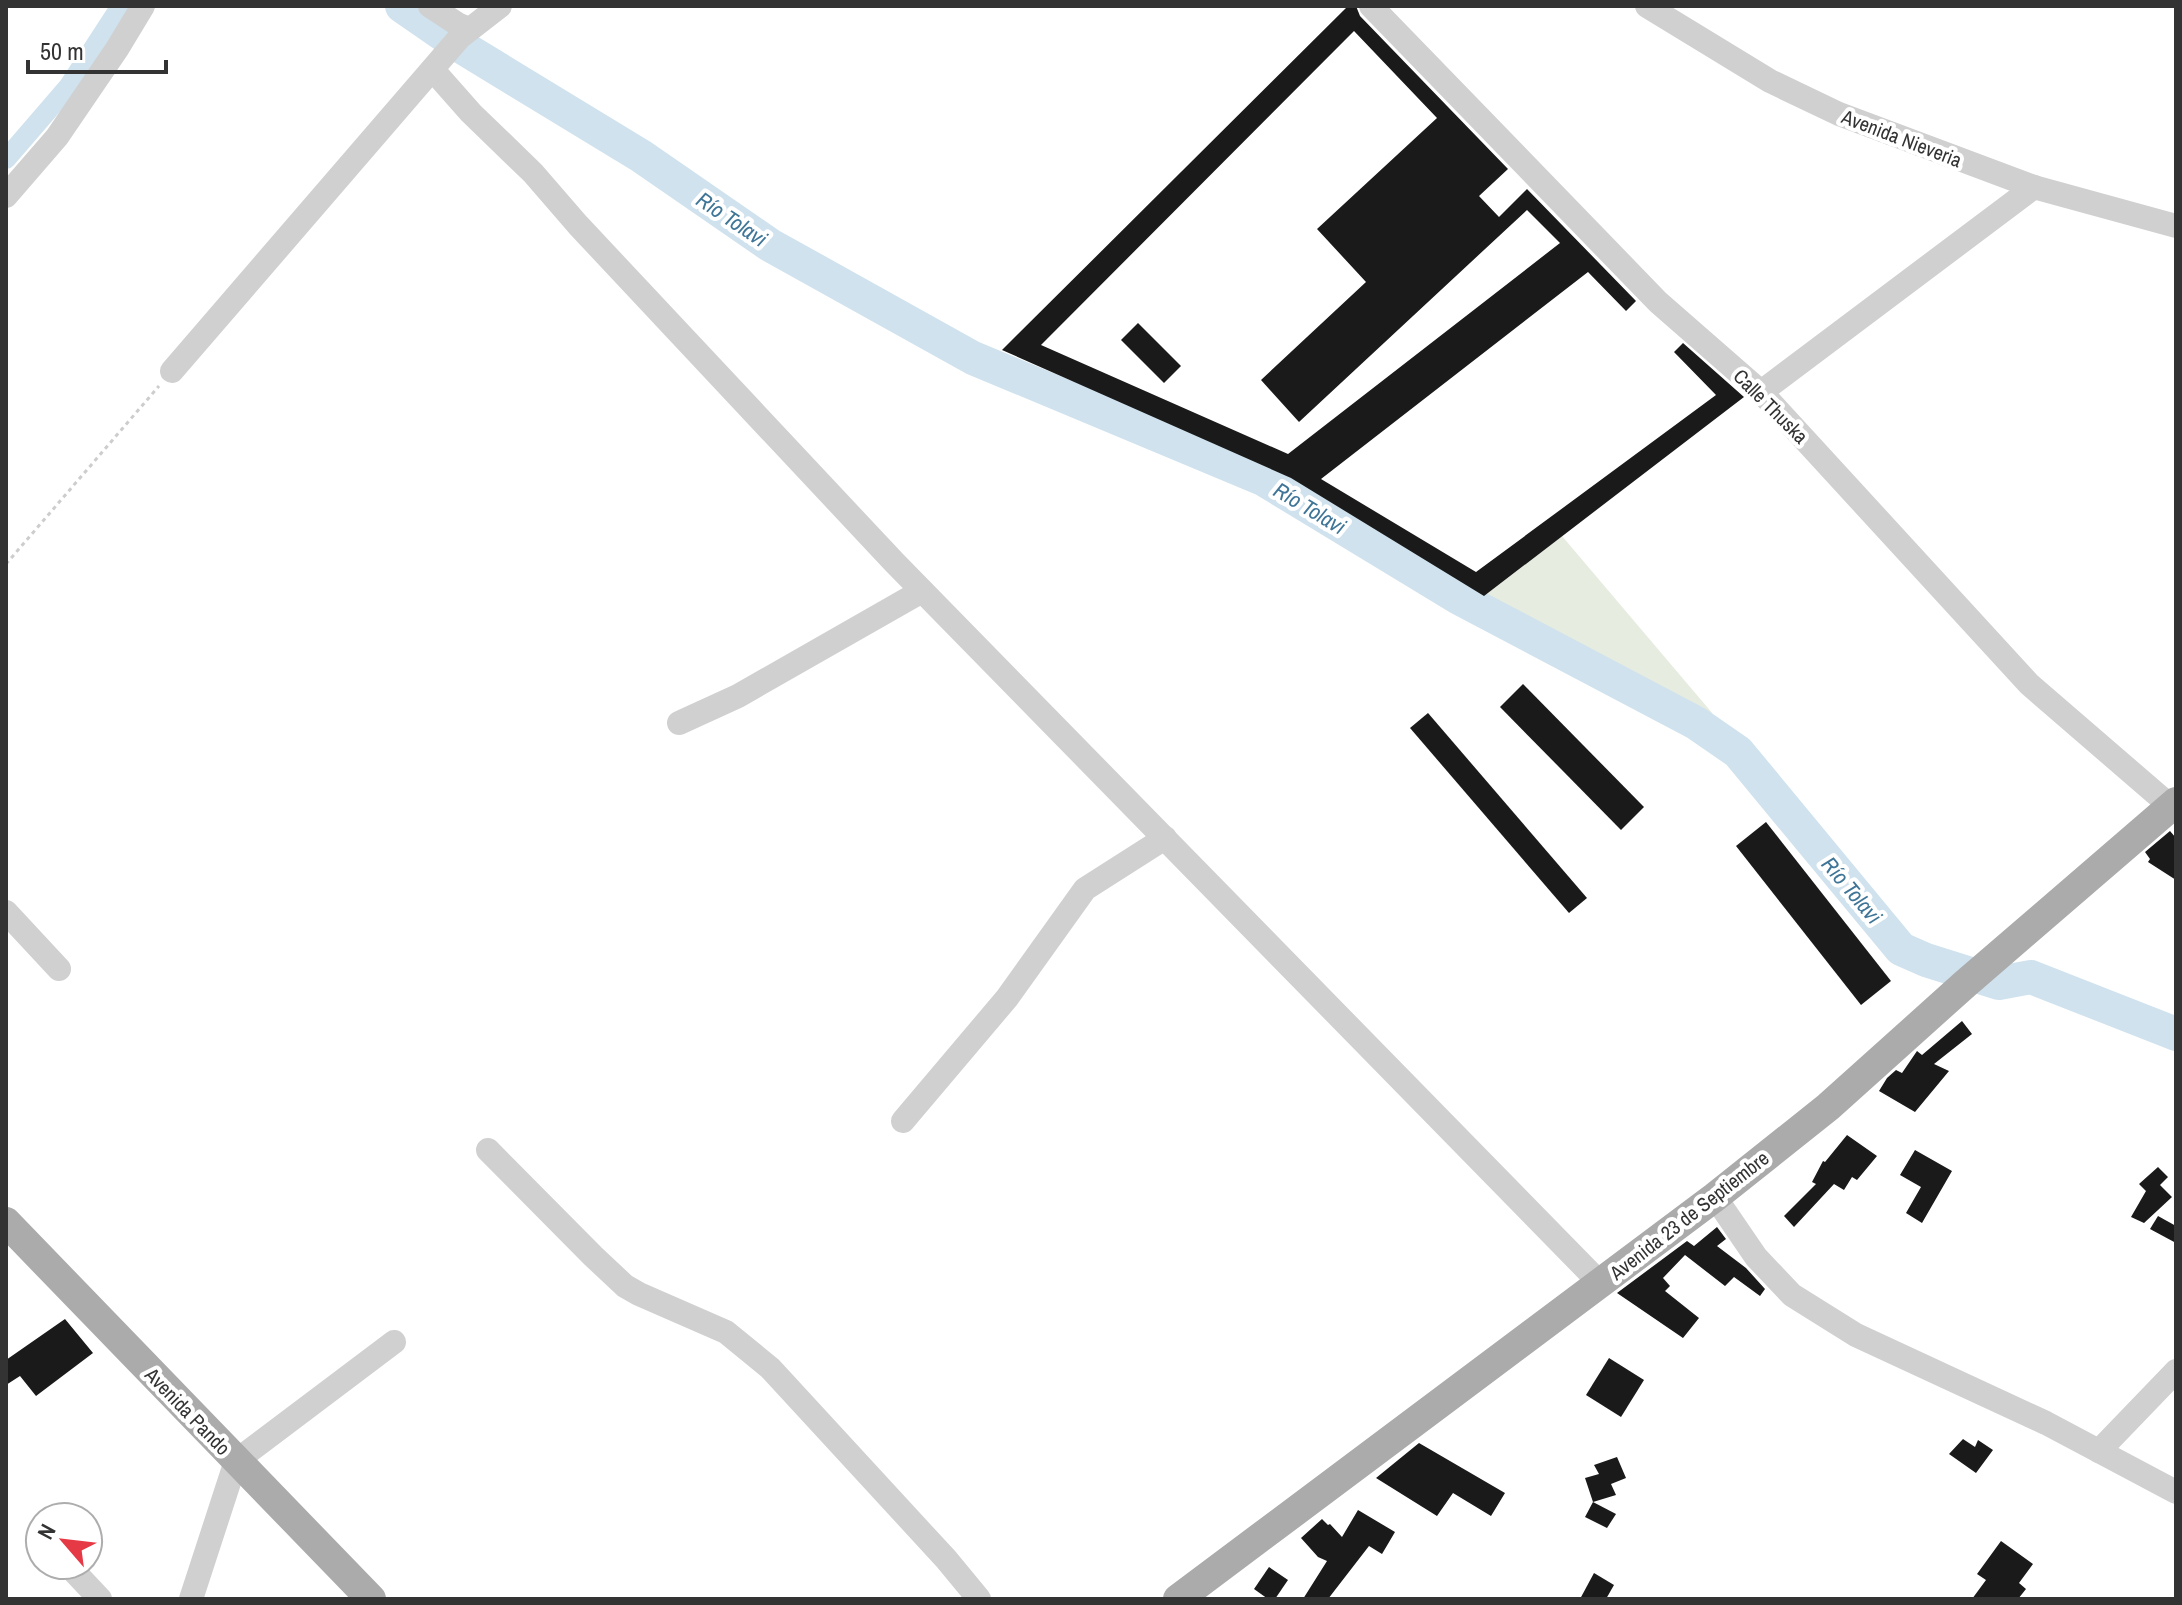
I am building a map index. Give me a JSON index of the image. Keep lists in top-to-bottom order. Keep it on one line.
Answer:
{"streets":{"main road":["Avenida 23 de Septiembre","Avenida Pando"],"street":["Avenida Nieveria","Calle Thuska"]},"crossings":[["Calle Thuska","Avenida 23 de Septiembre"]],"water":["Río Tolavi"],"scale_bar":"50 m","north":"top left"}
